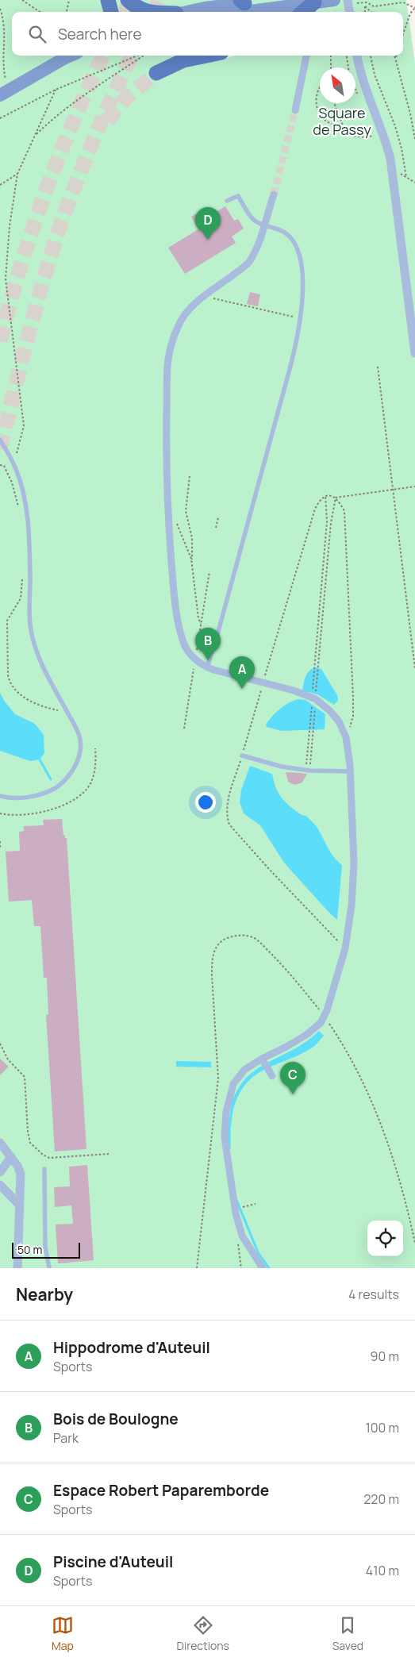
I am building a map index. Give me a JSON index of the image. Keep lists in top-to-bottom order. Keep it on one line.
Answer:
{"parks":["Square de Passy"],"scale_bar":"50 m","north":"top left","page":{"search":"Search here","pins":["D","B","A","C"],"scale":"50 m","heading":["Nearby","4 results"],"list":[{"mark":"A","name":"Hippodrome d'Auteuil","note":"Sports","value":"90 m"},{"mark":"B","name":"Bois de Boulogne","note":"Park","value":"100 m"},{"mark":"C","name":"Espace Robert Paparemborde","note":"Sports","value":"220 m"},{"mark":"D","name":"Piscine d'Auteuil","note":"Sports","value":"410 m"}],"nav":["Map","Directions","Saved"]}}
